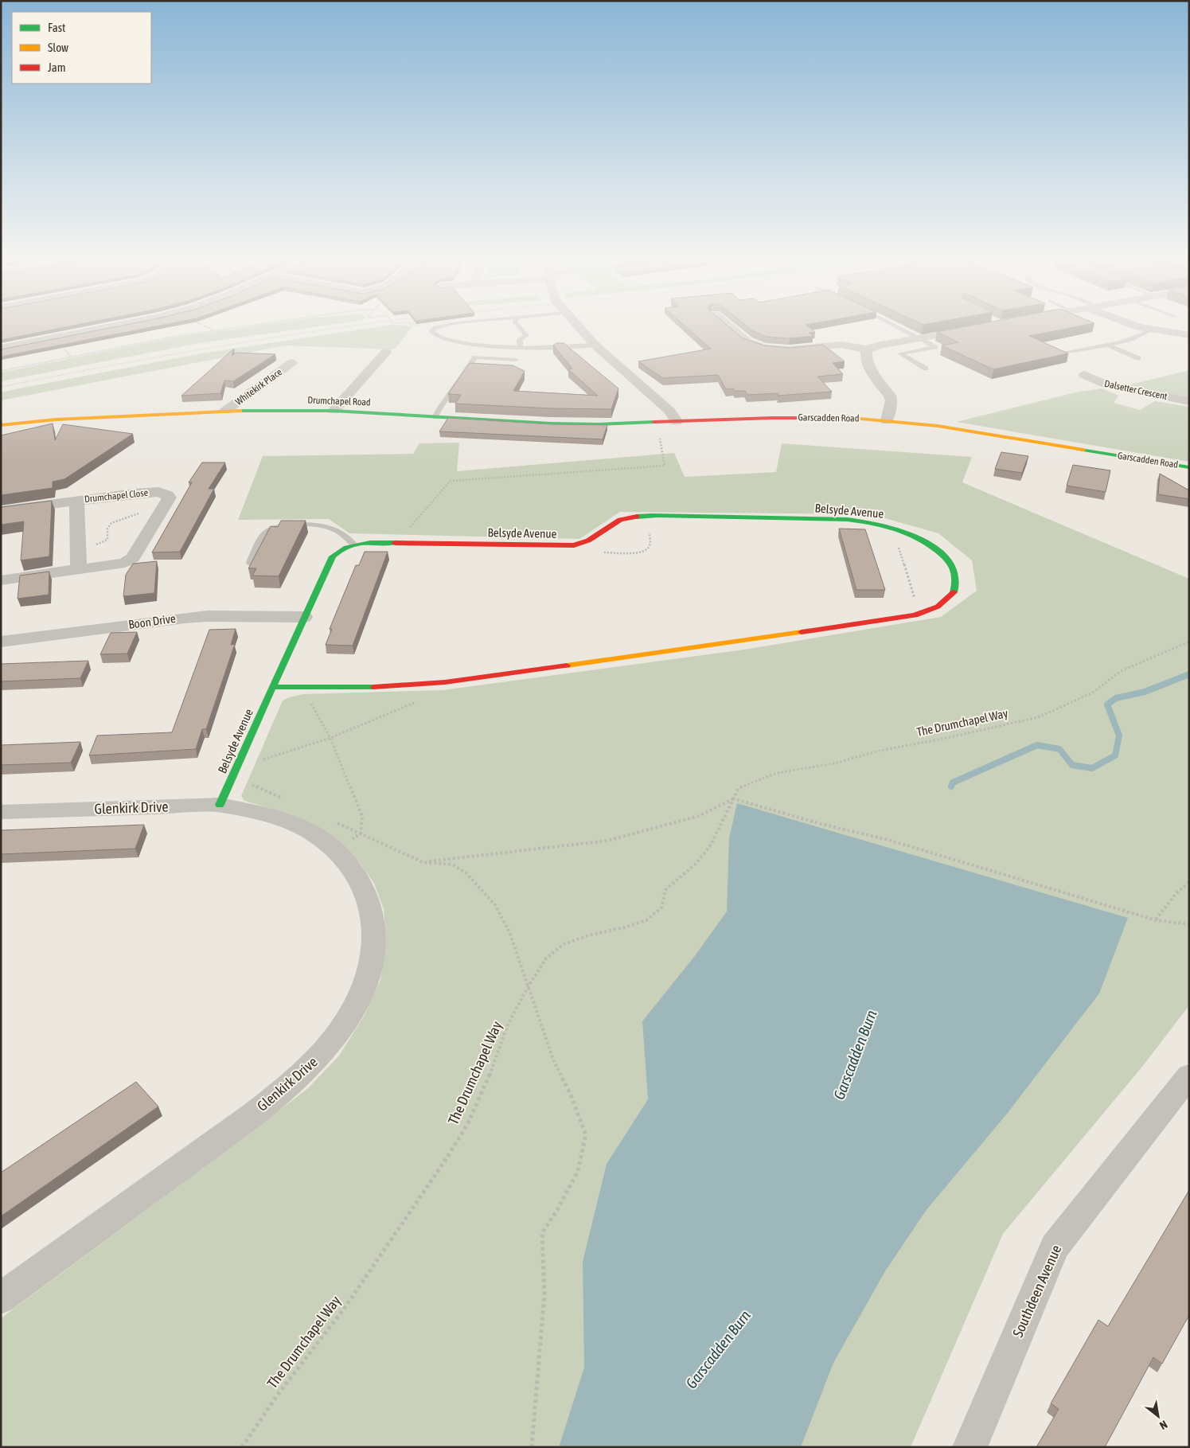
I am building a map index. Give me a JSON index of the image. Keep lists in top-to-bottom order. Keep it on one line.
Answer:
{"streets":{"street":["Whitekirk Place","Dalsetter Crescent","Drumchapel Road","Garscadden Road","Drumchapel Close","Belsyde Avenue","Boon Drive","Glenkirk Drive","Southdeen Avenue"],"path":["The Drumchapel Way"]},"crossings":[["Whitekirk Place","Drumchapel Road"],["Drumchapel Road","Garscadden Road"],["Belsyde Avenue","Boon Drive"],["Belsyde Avenue","Glenkirk Drive"]],"water":["Garscadden Burn"],"legend":["Fast","Slow","Jam"],"north":"bottom right"}
